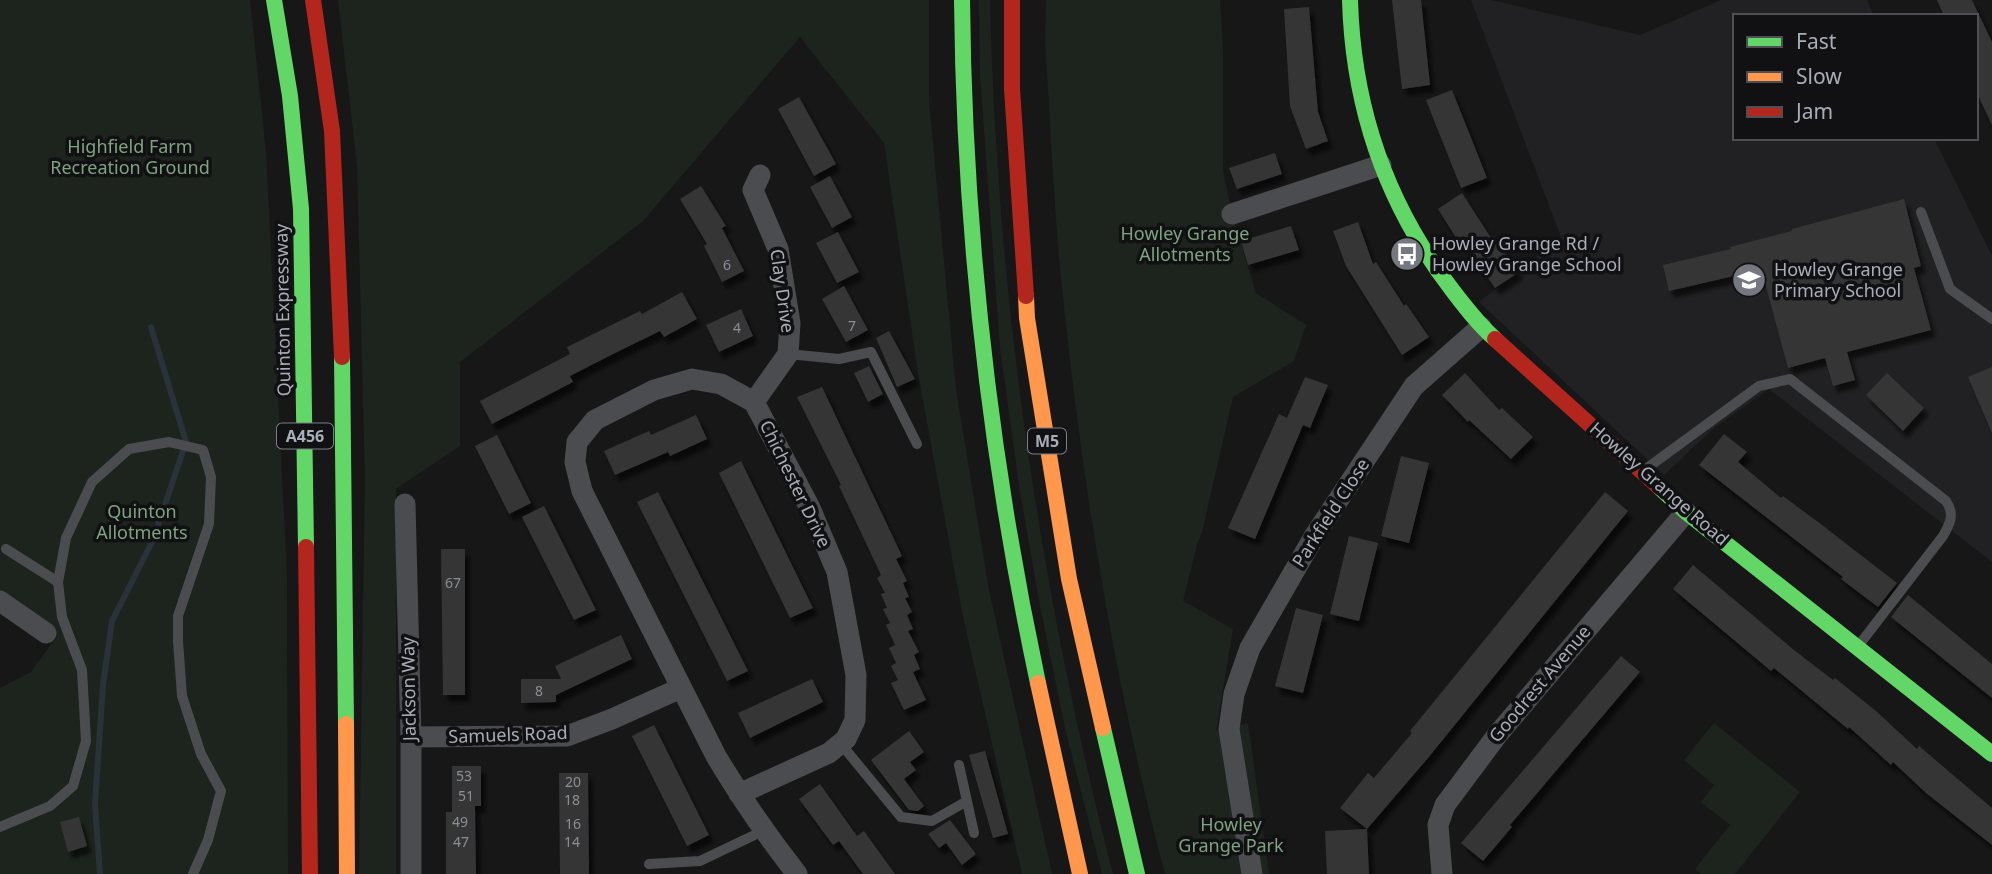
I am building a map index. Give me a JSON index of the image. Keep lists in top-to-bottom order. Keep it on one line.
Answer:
{"streets":{"main road":["Quinton Expressway","A456","M5","Howley Grange Road"],"street":["Clay Drive","Chichester Drive","Parkfield Close","Goodrest Avenue","Jackson Way","Samuels Road"]},"crossings":[["Clay Drive","Chichester Drive"],["Chichester Drive","Samuels Road"],["Howley Grange Road","Parkfield Close"],["Howley Grange Road","Goodrest Avenue"],["Jackson Way","Samuels Road"]],"parks":["Highfield Farm Recreation Ground","Howley Grange Allotments","Quinton Allotments","Howley Grange Park"],"places":{"bus stop":["Howley Grange Rd / Howley Grange School"],"school or university":["Howley Grange Primary School"]},"house_numbers":["6","7","4","67","8","53","20","51","18","49","16","47","14"],"legend":["Fast","Slow","Jam"]}
